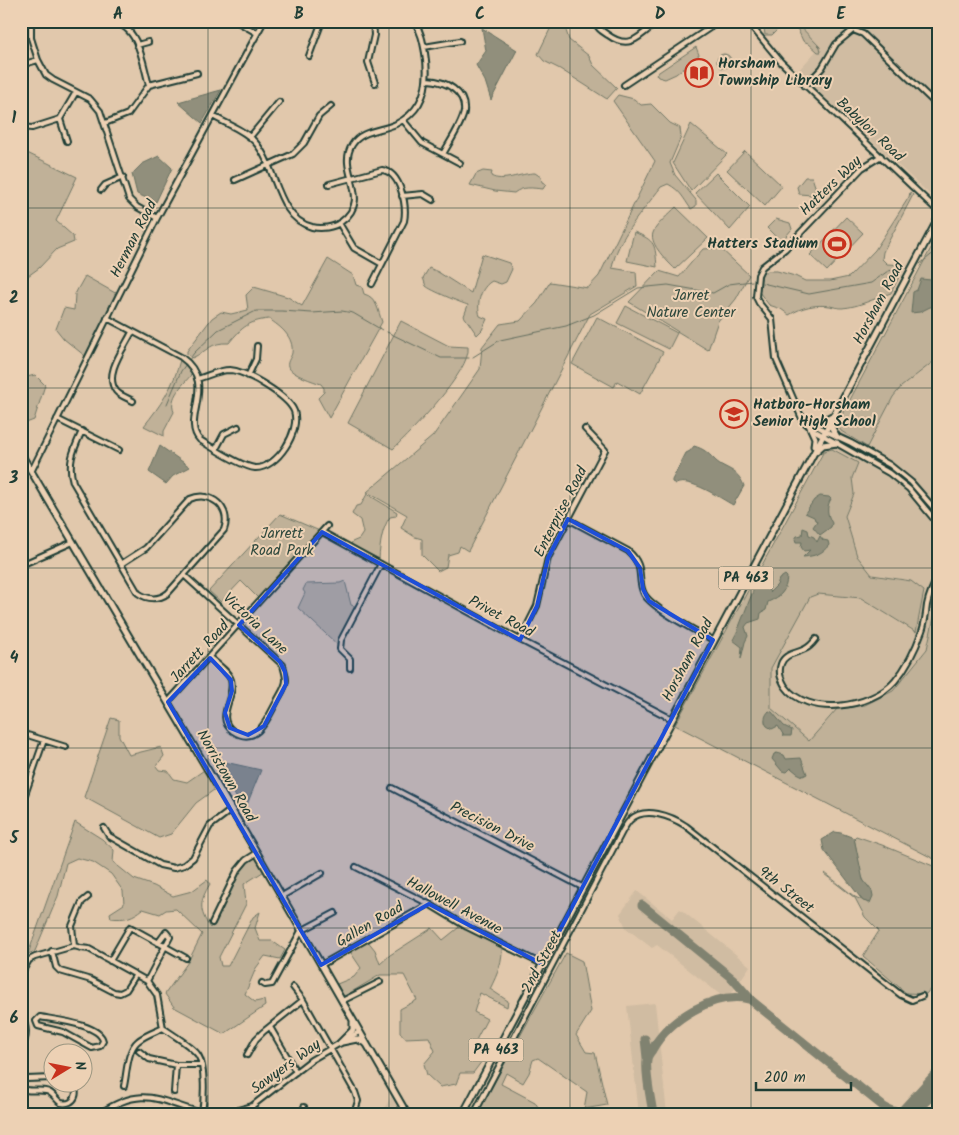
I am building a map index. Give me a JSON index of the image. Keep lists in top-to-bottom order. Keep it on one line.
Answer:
{"streets":{"main road":["Horsham Road","PA 463","Norristown Road"],"street":["Babylon Road","Hatters Way","Herman Road","Enterprise Road","Privet Road","Victoria Lane","Jarrett Road","Precision Drive","9th Street","Hallowell Avenue","Gallen Road","2nd Street","Sawyers Way"]},"crossings":[["Babylon Road","Hatters Way"],["Hatters Way","Horsham Road"],["Herman Road","Norristown Road"],["Horsham Road","Privet Road"],["Horsham Road","Precision Drive"],["Horsham Road","Hallowell Avenue"],["Enterprise Road","Privet Road"],["Privet Road","Jarrett Road"],["Victoria Lane","Jarrett Road"],["Jarrett Road","Norristown Road"],["Norristown Road","Gallen Road"],["Norristown Road","Sawyers Way"],["9th Street","2nd Street"],["Hallowell Avenue","Gallen Road"]],"parks":["Jarret Nature Center","Jarrett Road Park"],"places":{"library":["Horsham Township Library"],"sports":["Hatters Stadium"],"school or university":["Hatboro-Horsham Senior High School"]},"scale_bar":"200 m","north":"right","grid":{"columns":["A","B","C","D","E"],"rows":["1","2","3","4","5","6"]}}
